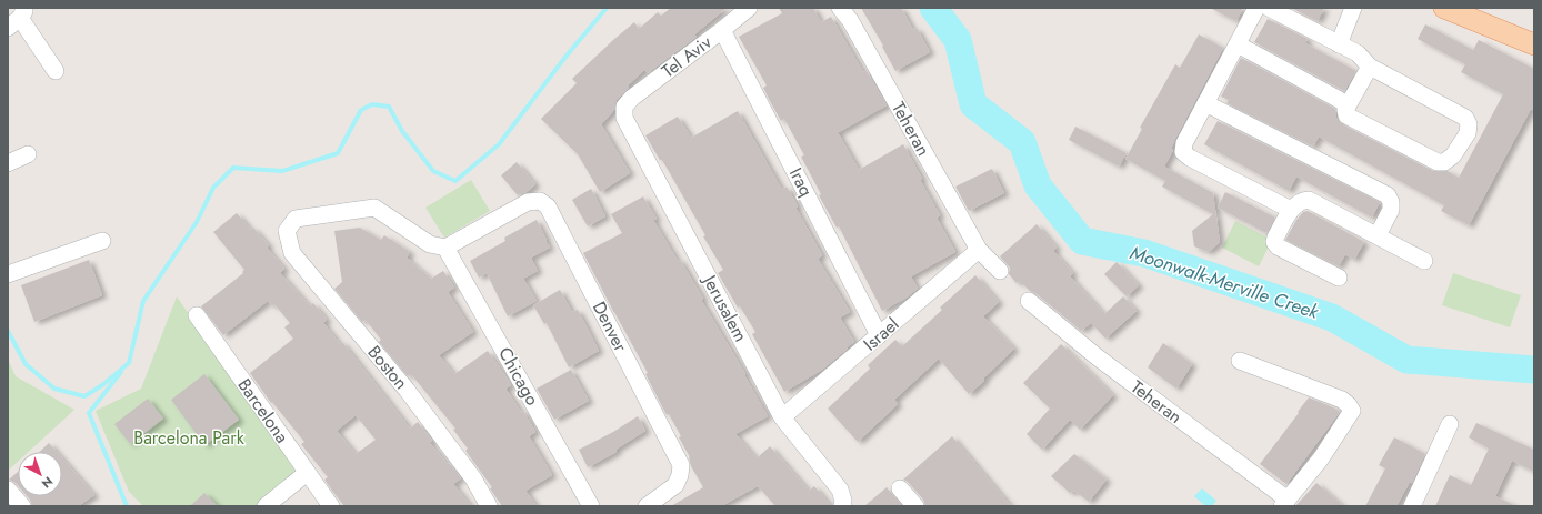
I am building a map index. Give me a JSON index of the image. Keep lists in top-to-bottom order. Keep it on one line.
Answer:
{"streets":{"street":["Tel Aviv","Teheran","Iraq","Jerusalem","Denver","Israel","Boston","Chicago","Barcelona"]},"crossings":[["Tel Aviv","Iraq"],["Tel Aviv","Jerusalem"],["Teheran","Israel"],["Iraq","Israel"],["Jerusalem","Israel"],["Denver","Boston"],["Denver","Chicago"],["Boston","Chicago"]],"water":["Moonwalk-Merville Creek"],"parks":["Barcelona Park"],"north":"bottom right"}
